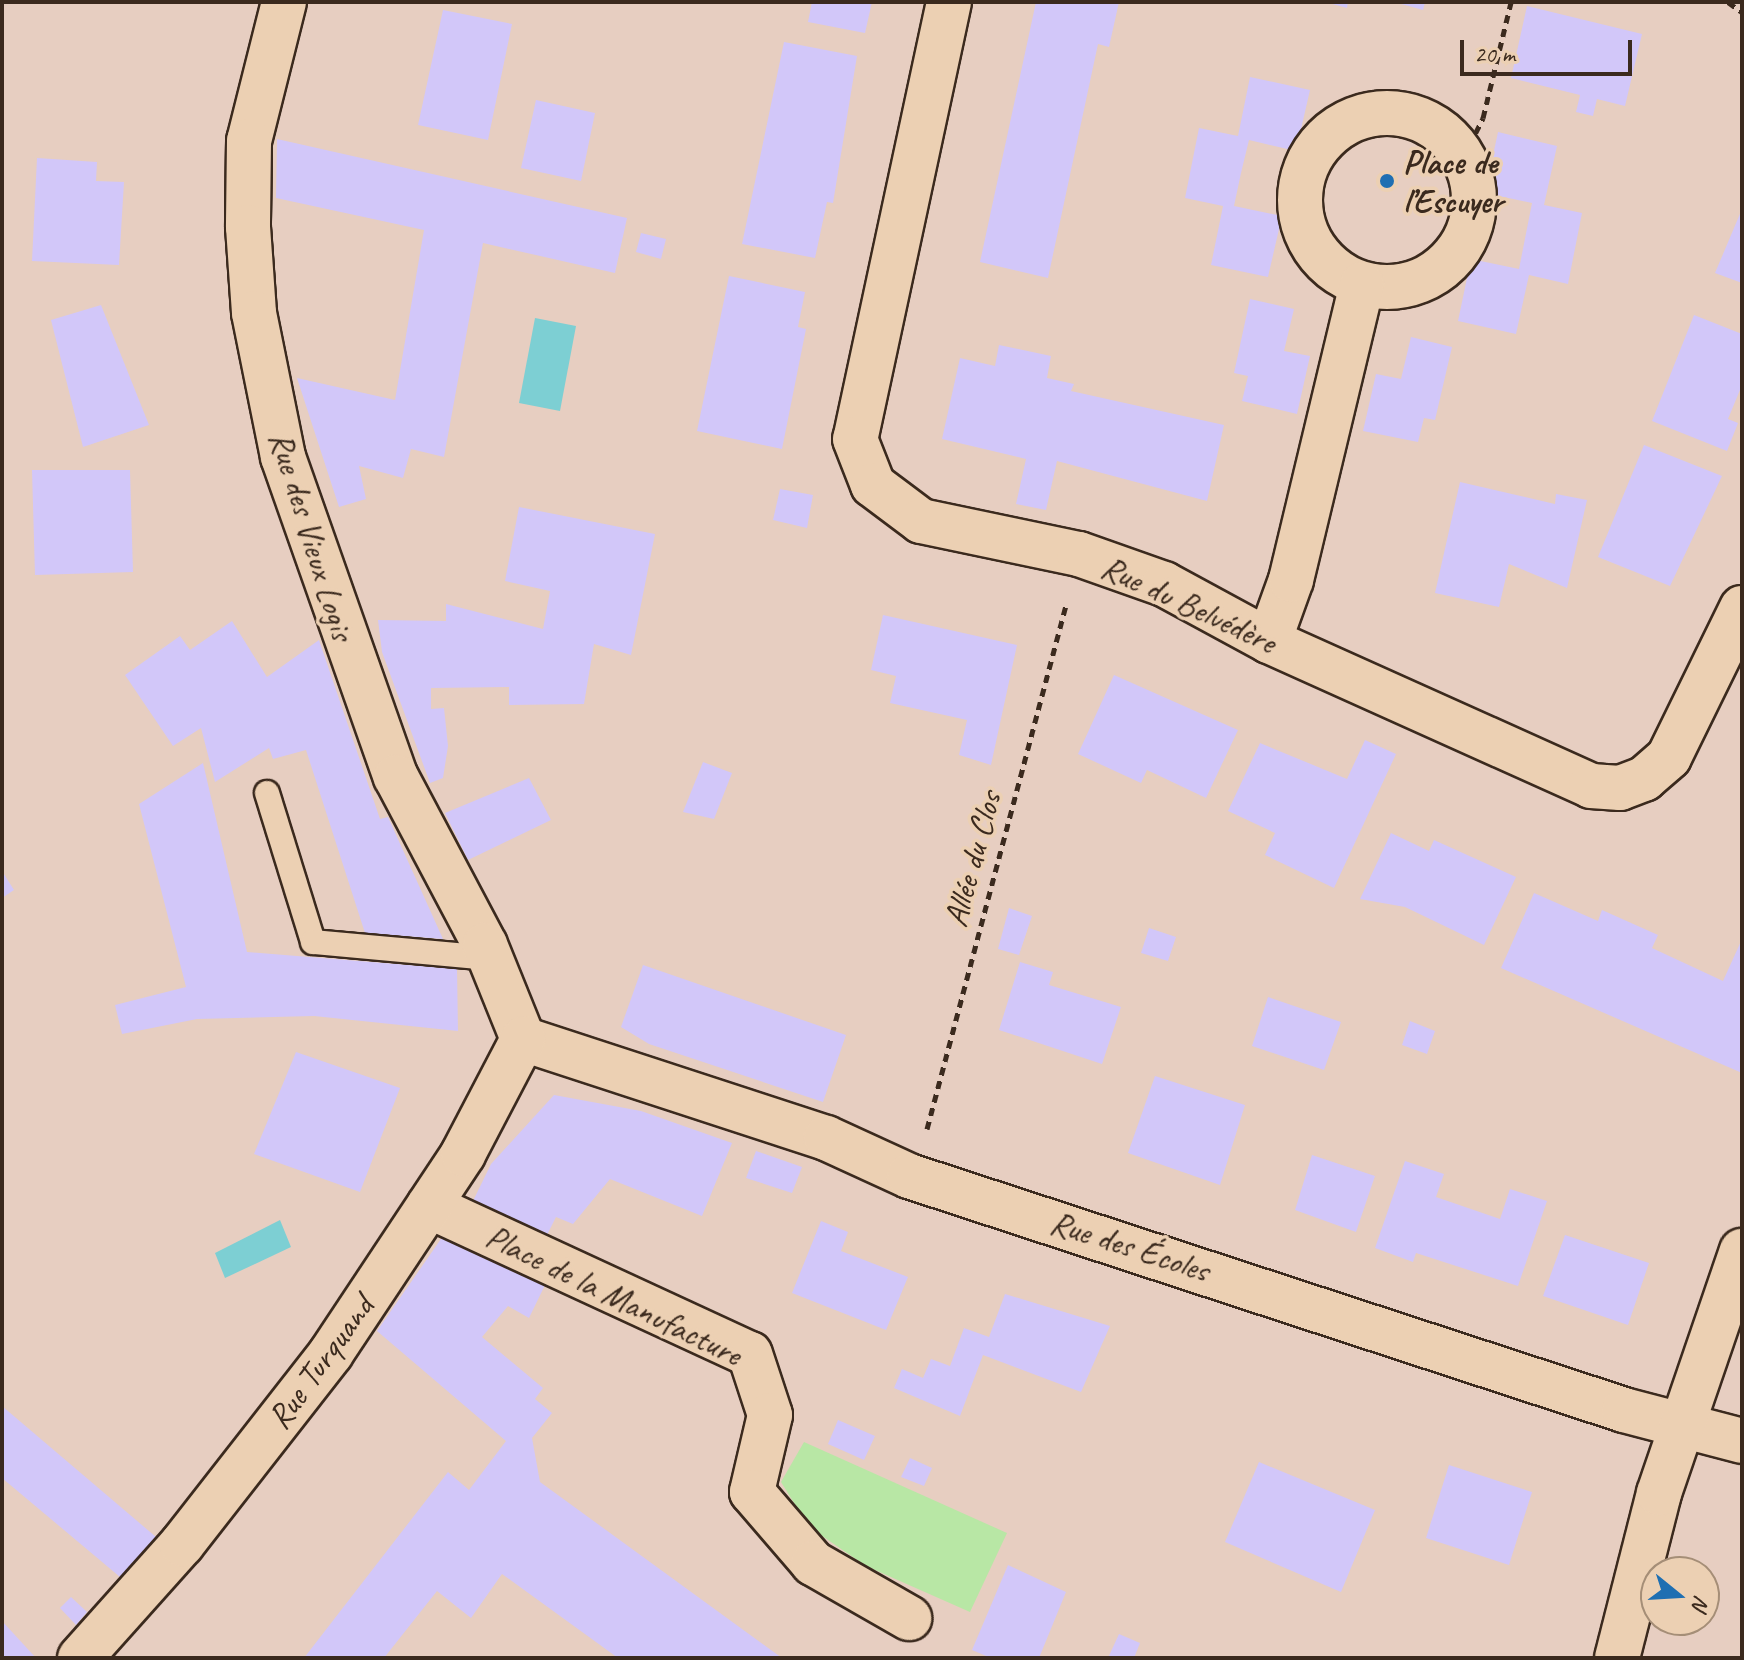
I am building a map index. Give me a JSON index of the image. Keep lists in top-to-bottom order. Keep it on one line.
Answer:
{"streets":{"street":["Rue des Vieux Logis","Rue du Belvédère","Rue des Écoles","Place de la Manufacture","Rue Turquand"],"path":["Allée du Clos"]},"crossings":[["Rue des Vieux Logis","Rue des Écoles"],["Rue des Vieux Logis","Rue Turquand"],["Rue du Belvédère","Allée du Clos"],["Allée du Clos","Rue des Écoles"],["Rue des Écoles","Rue Turquand"],["Place de la Manufacture","Rue Turquand"]],"places":["Place de l’Escuyer"],"scale_bar":"20 m","north":"right"}
